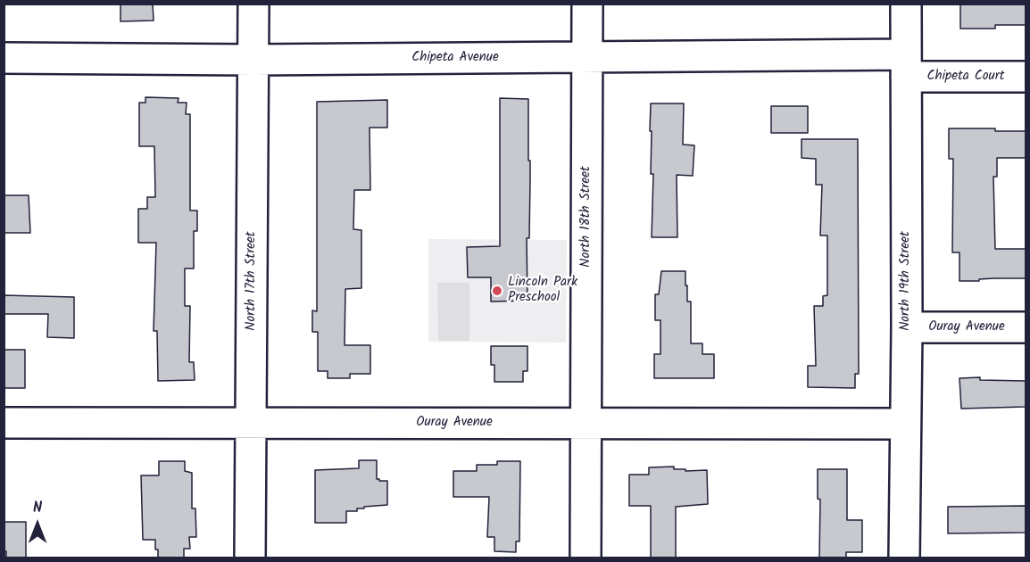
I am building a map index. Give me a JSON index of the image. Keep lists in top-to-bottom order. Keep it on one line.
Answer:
{"streets":{"street":["Chipeta Avenue","Chipeta Court","North 18th Street","North 17th Street","North 19th Street","Ouray Avenue"]},"crossings":[["Chipeta Avenue","Chipeta Court"],["Chipeta Avenue","North 18th Street"],["Chipeta Avenue","North 17th Street"],["Chipeta Avenue","North 19th Street"],["Chipeta Court","North 19th Street"],["North 18th Street","Ouray Avenue"],["North 17th Street","Ouray Avenue"],["North 19th Street","Ouray Avenue"]],"places":["Lincoln Park Preschool"],"north":"top"}
